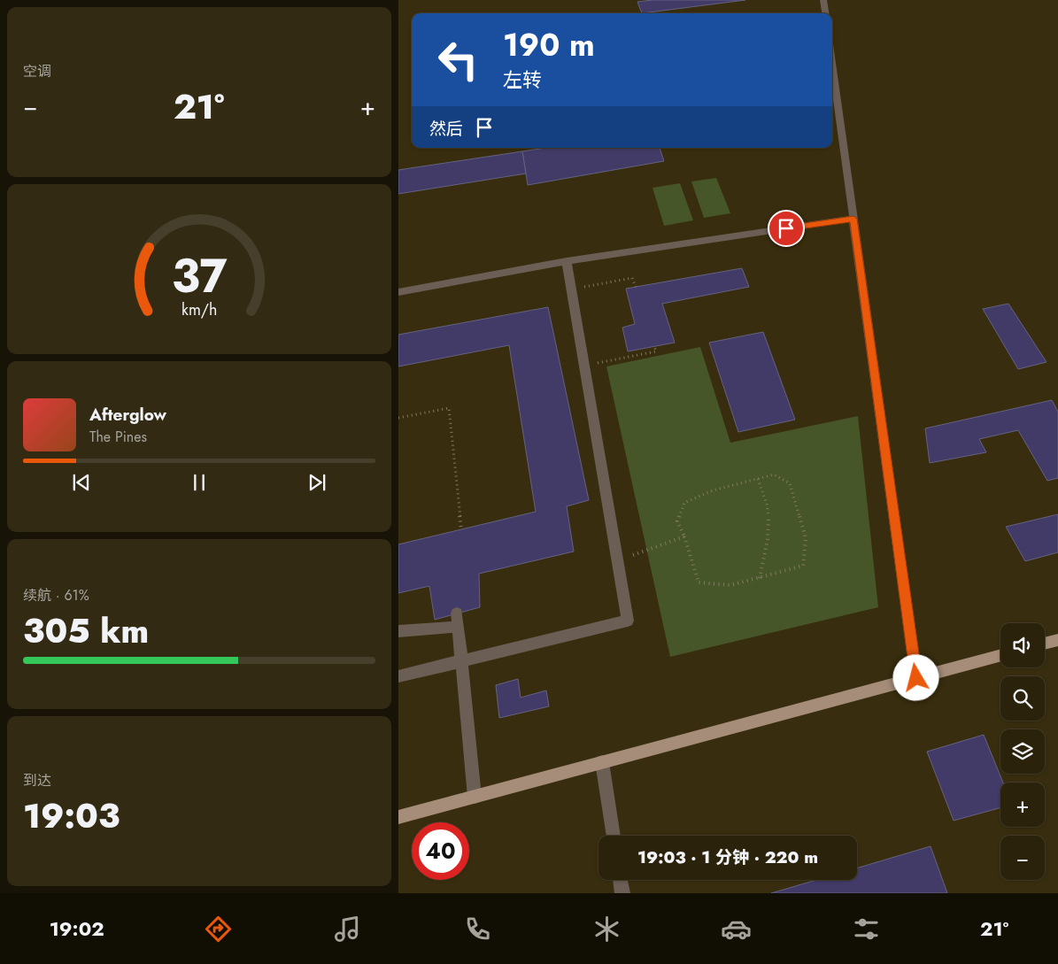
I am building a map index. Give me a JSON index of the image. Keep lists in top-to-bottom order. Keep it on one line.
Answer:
{"page":{"tile":["空调",["续航 · 61%","305 km"],["到达","19:03"]],"turn":["190 m","左转"],"heat":["−","21°","+"],"then":"然后","song":["Afterglow","The Pines"],"map_buttons":["+","−"],"limit":"40","trip":"19:03 · 1 分钟 · 220 m","tabs":["19:02","21°"],"gauge":["37","km/h"]}}
